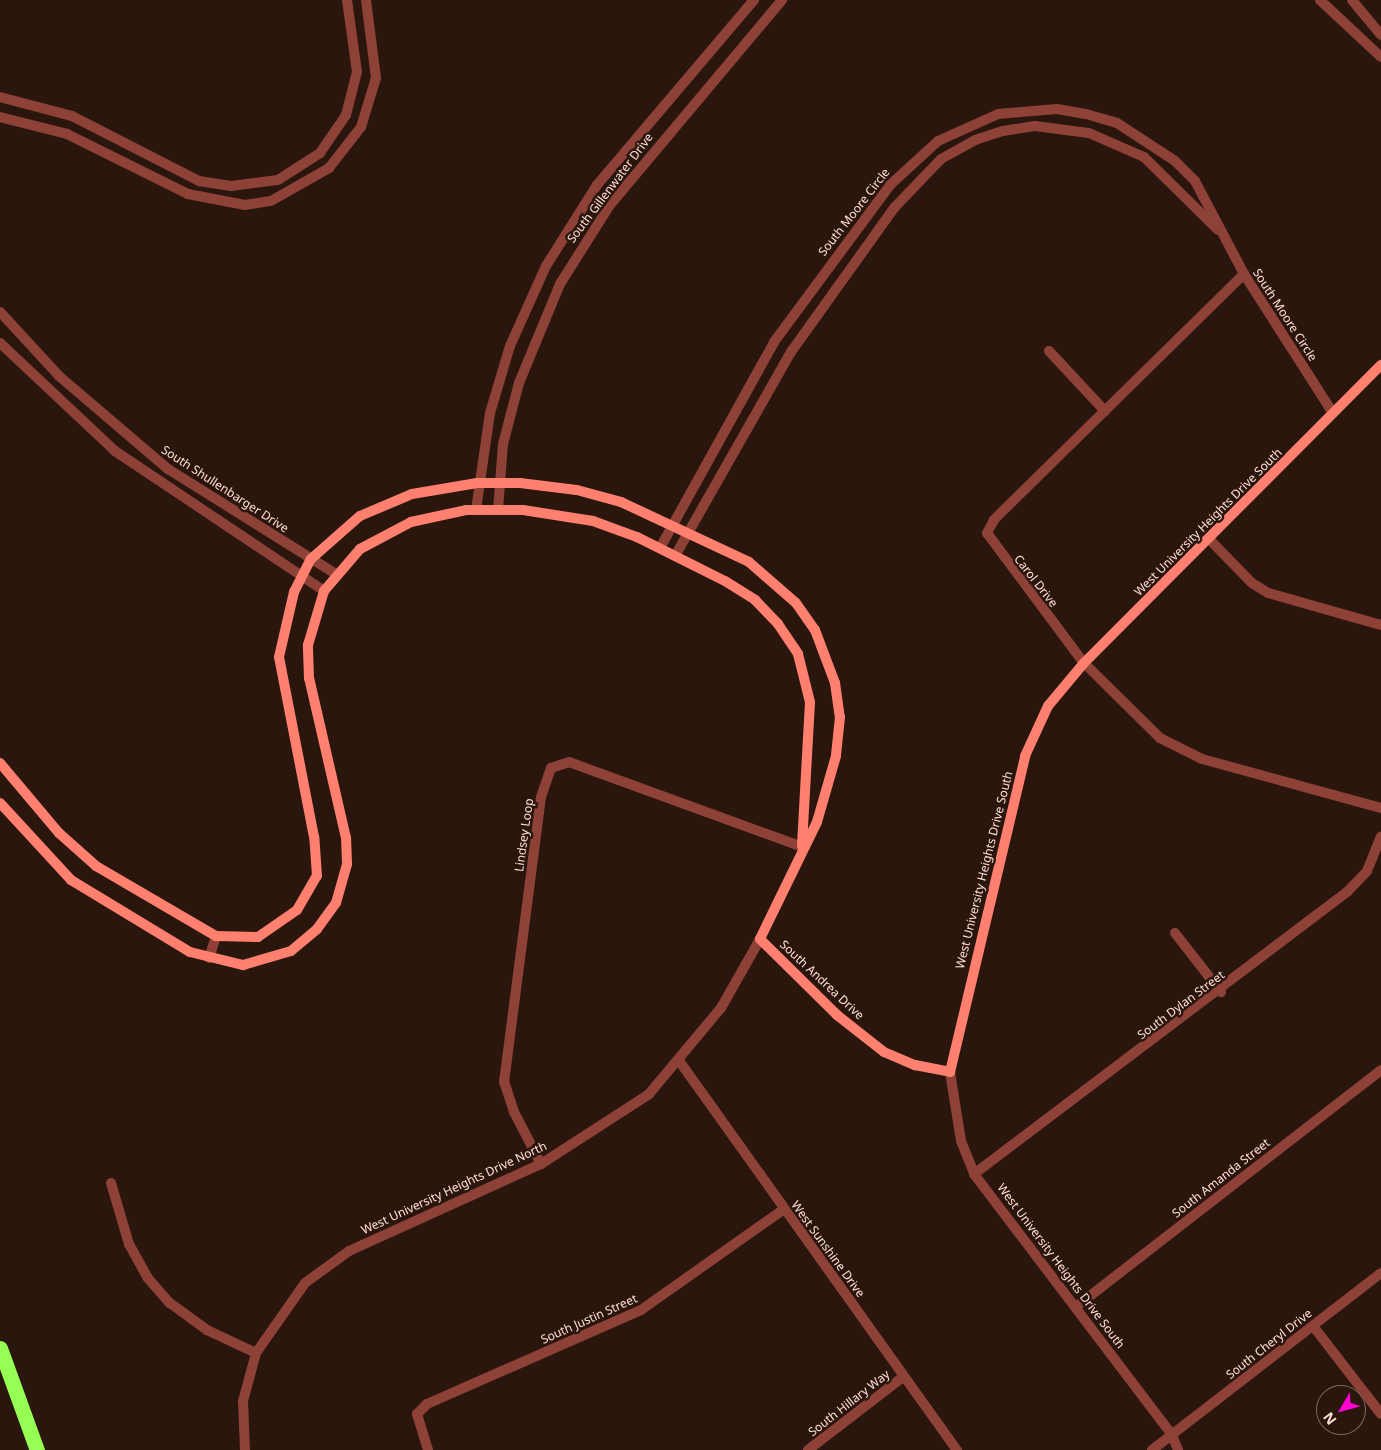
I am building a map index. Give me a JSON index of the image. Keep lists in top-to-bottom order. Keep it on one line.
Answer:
{"streets":{"street":["South Gillenwater Drive","South Moore Circle","South Shullenbarger Drive","West University Heights Drive South","Carol Drive","Lindsey Loop","South Andrea Drive","South Dylan Street","South Amanda Street","West University Heights Drive North","West Sunshine Drive","South Justin Street","South Cheryl Drive","South Hillary Way"]},"crossings":[["South Gillenwater Drive","West University Heights Drive North"],["South Moore Circle","West University Heights Drive South"],["South Moore Circle","Carol Drive"],["South Moore Circle","West University Heights Drive North"],["South Shullenbarger Drive","West University Heights Drive North"],["West University Heights Drive South","Carol Drive"],["West University Heights Drive South","South Andrea Drive"],["West University Heights Drive South","South Dylan Street"],["West University Heights Drive South","South Amanda Street"],["West University Heights Drive South","South Cheryl Drive"],["Lindsey Loop","West University Heights Drive North"],["South Andrea Drive","West University Heights Drive North"],["West University Heights Drive North","West Sunshine Drive"],["West Sunshine Drive","South Justin Street"],["West Sunshine Drive","South Hillary Way"]],"north":"bottom left"}
